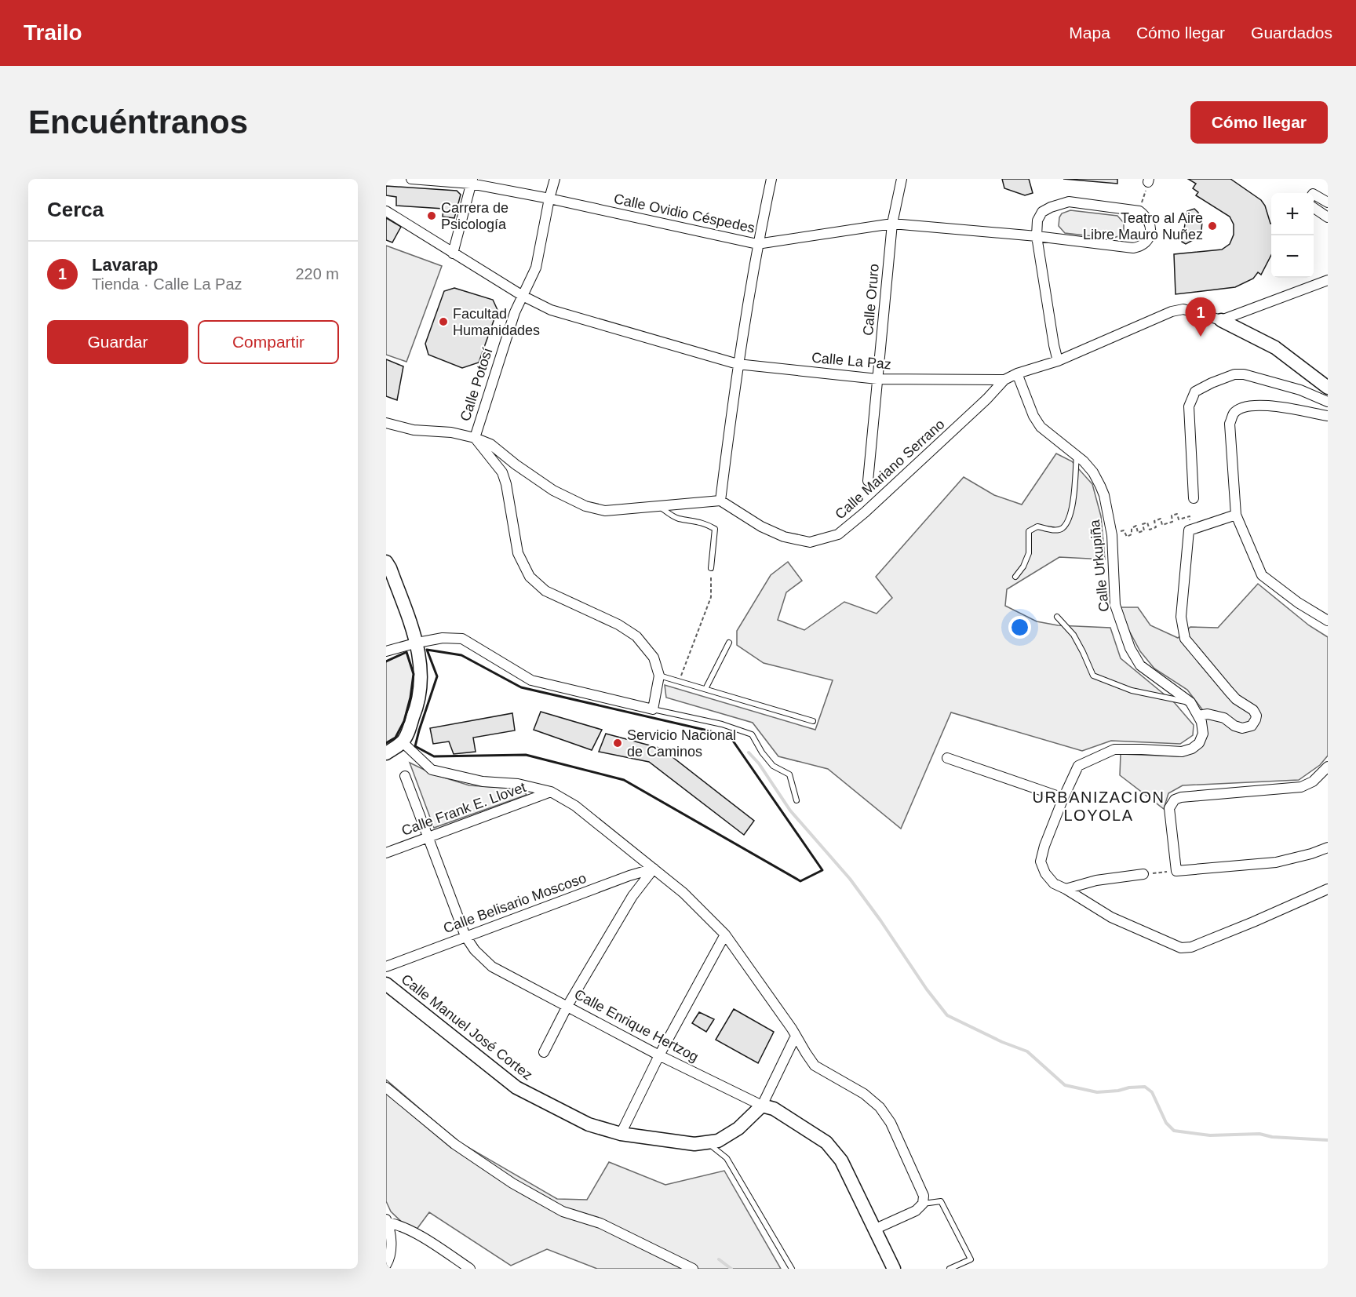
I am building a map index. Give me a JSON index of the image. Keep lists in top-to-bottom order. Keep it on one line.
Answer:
{"streets":{"street":["Calle Ovidio Céspedes","Calle Oruro","Calle La Paz","Calle Potosí","Calle Mariano Serrano","Calle Urkupiña","Calle Frank E. Llovet","Calle Belisario Moscoso","Calle Enrique Hertzog","Calle Manuel José Cortez"]},"crossings":[["Calle Ovidio Céspedes","Calle Oruro"],["Calle Ovidio Céspedes","Calle Potosí"],["Calle Oruro","Calle La Paz"],["Calle La Paz","Calle Potosí"],["Calle La Paz","Calle Mariano Serrano"],["Calle La Paz","Calle Urkupiña"],["Calle Frank E. Llovet","Calle Enrique Hertzog"],["Calle Belisario Moscoso","Calle Enrique Hertzog"],["Calle Enrique Hertzog","Calle Manuel José Cortez"]],"districts":["URBANIZACION LOYOLA"],"places":["Carrera de Psicología","Teatro al Aire Libre Mauro Nuñez","Facultad Humanidades","Servicio Nacional de Caminos"],"page":{"header":"Trailo","nav":["Mapa","Cómo llegar","Guardados"],"buttons":["Cómo llegar",["Guardar","Compartir"]],"title":"Encuéntranos","heading":"Cerca","map_buttons":["+","−"],"list":[{"mark":"1","name":"Lavarap","note":"Tienda · Calle La Paz","value":"220 m"}],"pins":"1"}}
